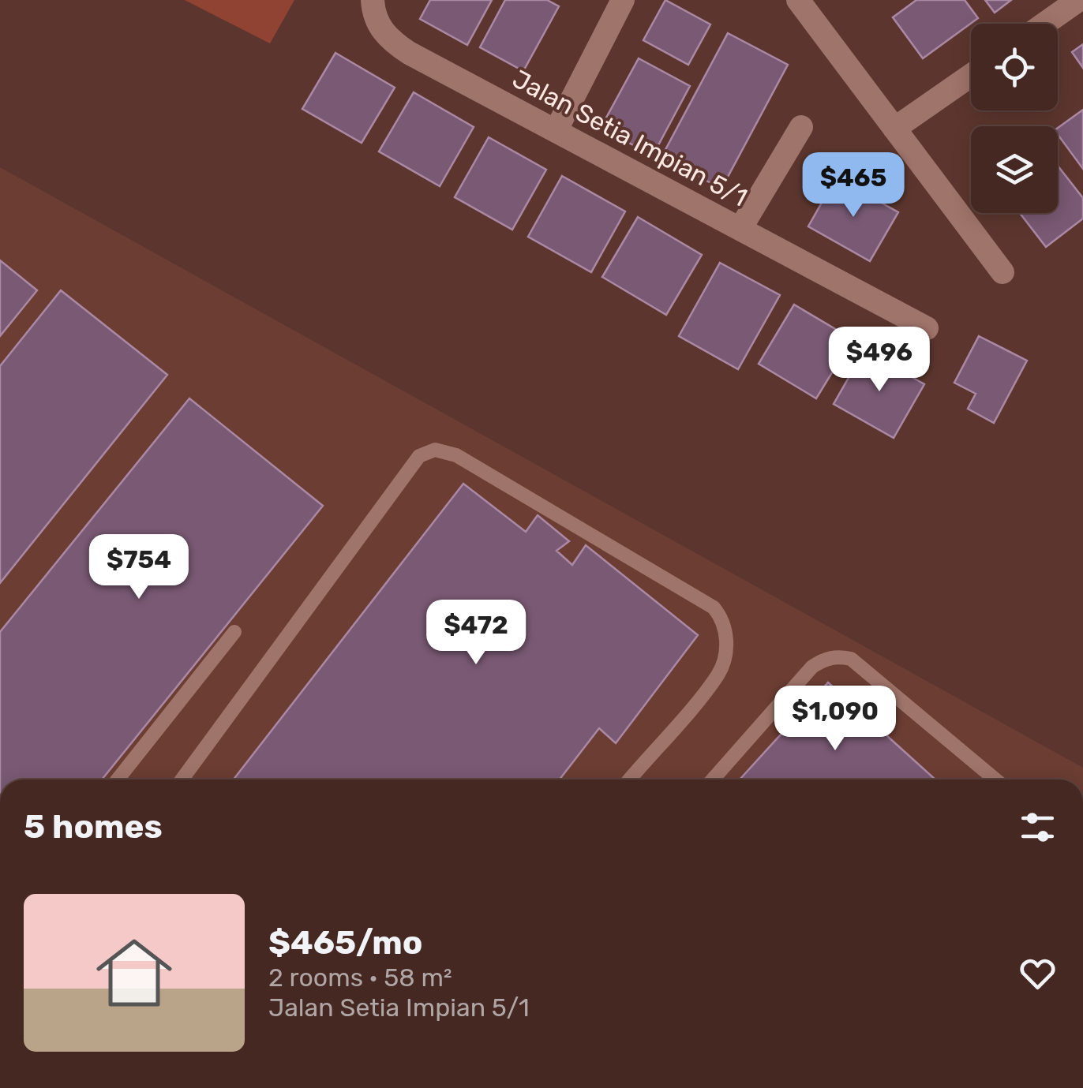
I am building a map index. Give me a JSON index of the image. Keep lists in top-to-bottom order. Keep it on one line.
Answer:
{"streets":{"street":["Jalan Setia Impian 5/1"]},"page":{"price":["$465","$496","$754","$472","$1,090"],"heading":"5 homes","list":[{"name":"$465/mo","note":"2 rooms · 58 m² · Jalan Setia Impian 5/1"}]}}
